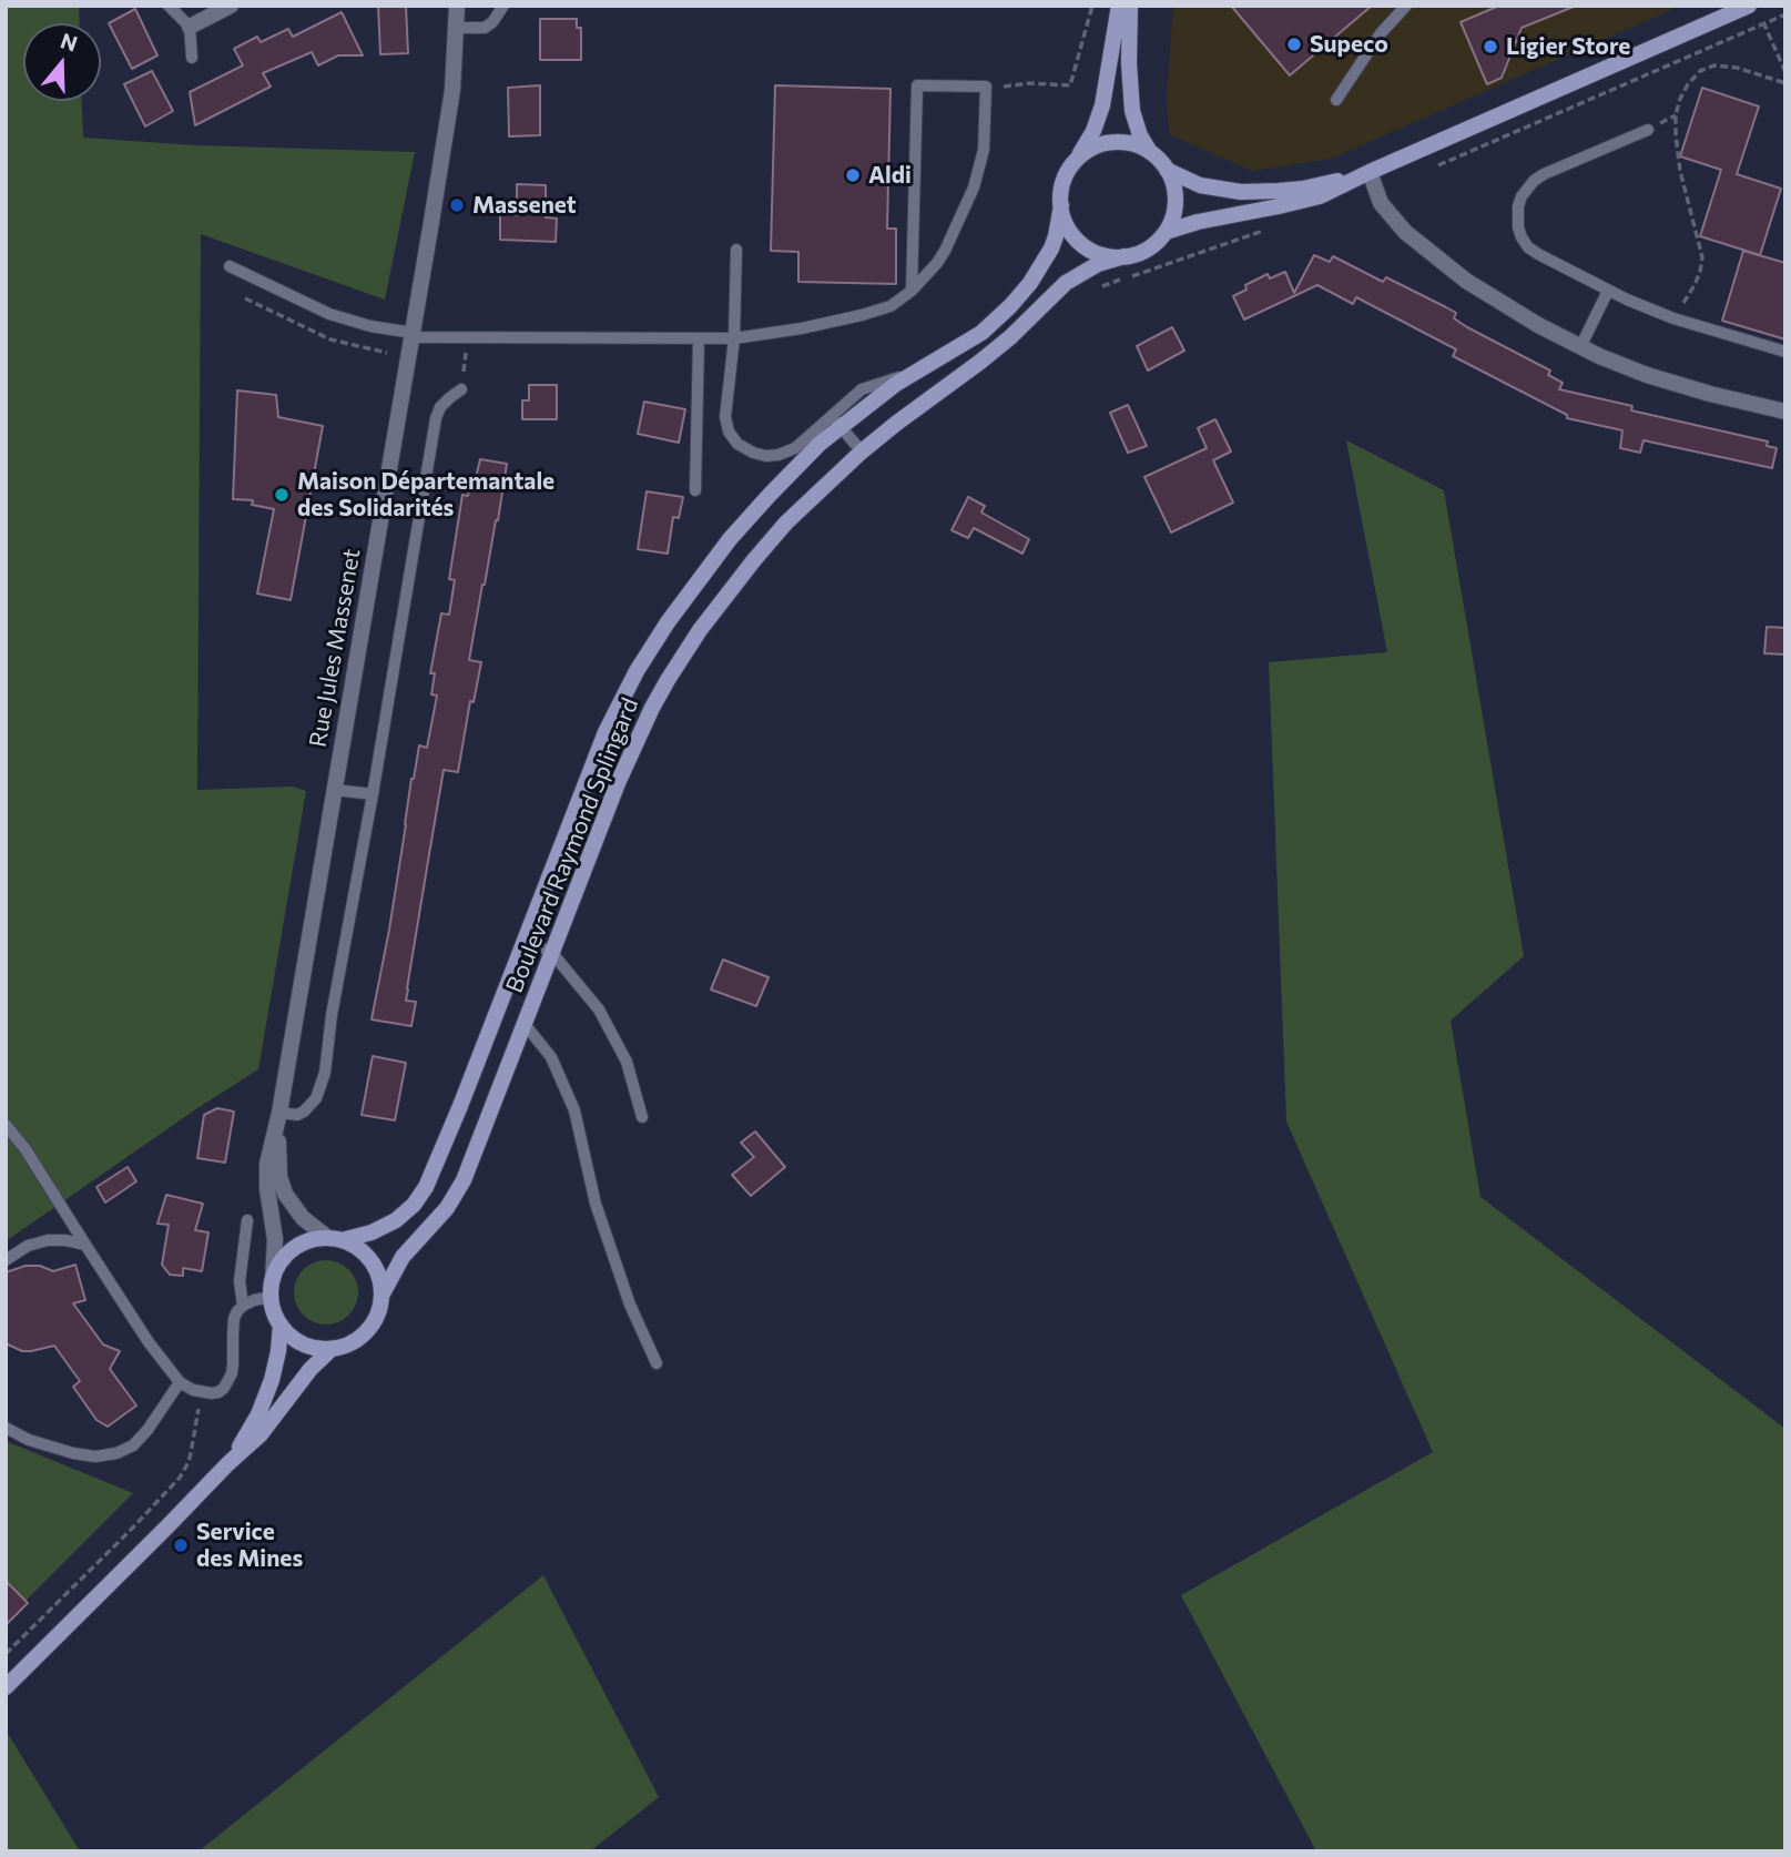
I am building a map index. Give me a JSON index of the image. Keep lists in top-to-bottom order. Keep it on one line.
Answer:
{"streets":{"main road":["Boulevard Raymond Splingard"],"street":["Rue Jules Massenet"]},"crossings":[["Rue Jules Massenet","Boulevard Raymond Splingard"]],"places":["Supeco","Ligier Store","Aldi","Massenet","Maison Départemantale des Solidarités","Service des Mines"],"north":"top"}
